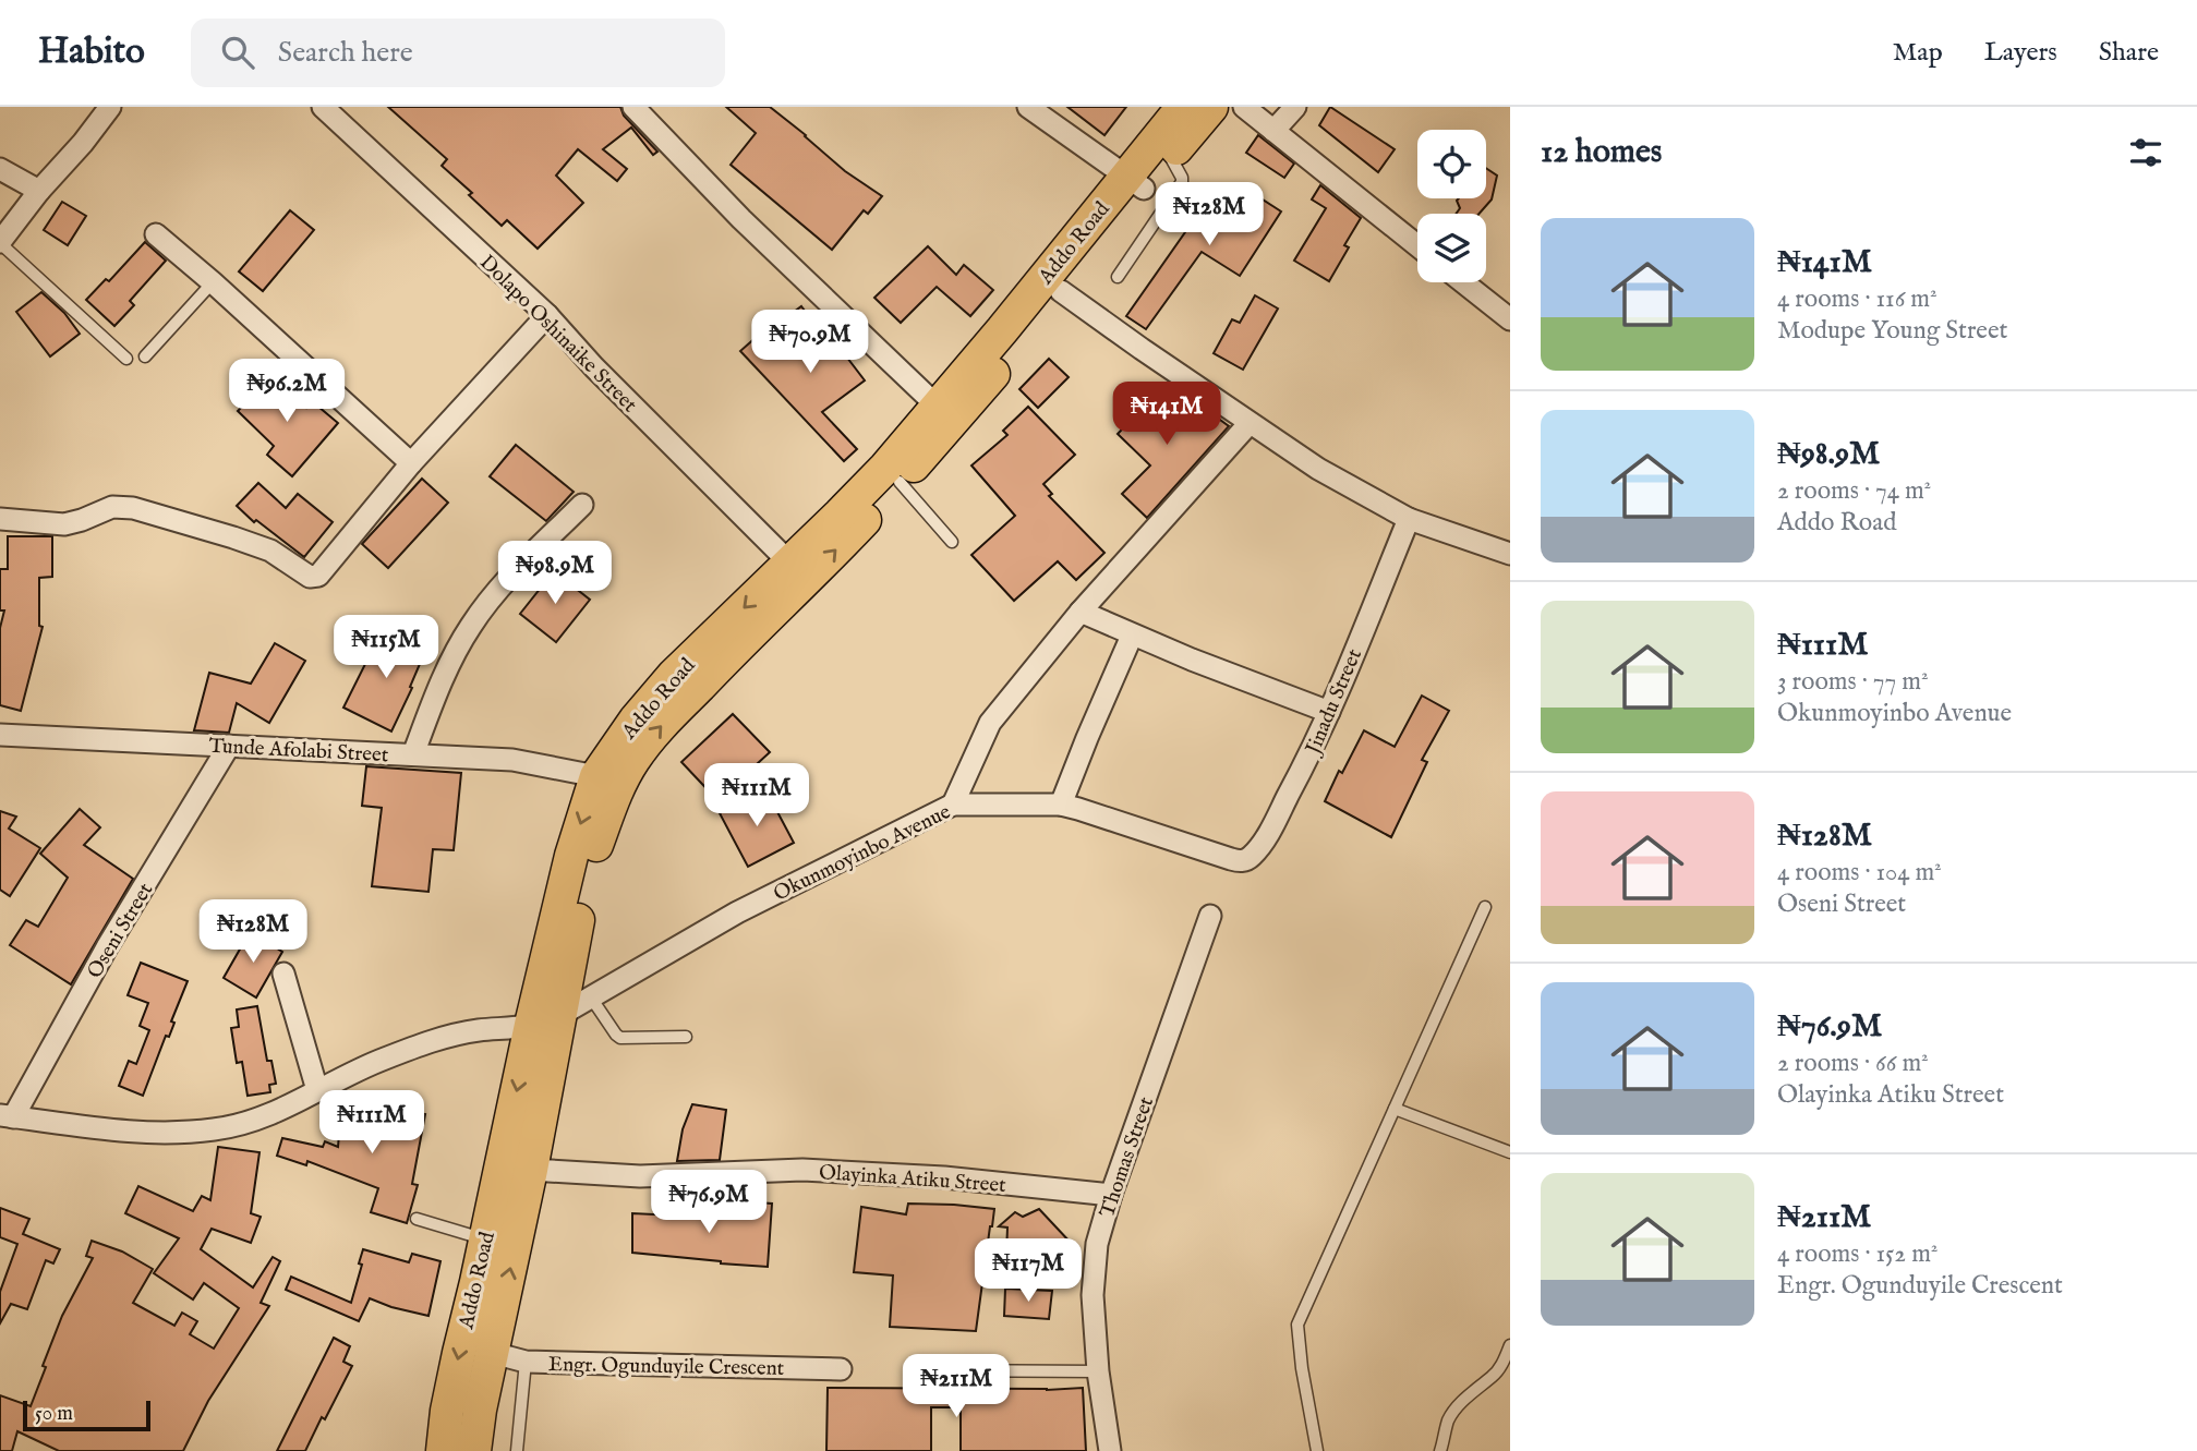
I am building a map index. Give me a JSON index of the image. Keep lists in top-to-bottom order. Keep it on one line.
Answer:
{"streets":{"main road":["Addo Road"],"street":["Dolapo Oshinaike Street","Jinadu Street","Tunde Afolabi Street","Okunmoyinbo Avenue","Oseni Street","Thomas Street","Olayinka Atiku Street","Engr. Ogunduyile Crescent"]},"crossings":[["Addo Road","Dolapo Oshinaike Street"],["Addo Road","Tunde Afolabi Street"],["Addo Road","Okunmoyinbo Avenue"],["Addo Road","Olayinka Atiku Street"],["Addo Road","Engr. Ogunduyile Crescent"],["Jinadu Street","Okunmoyinbo Avenue"],["Tunde Afolabi Street","Oseni Street"],["Thomas Street","Olayinka Atiku Street"]],"scale_bar":"50 m","page":{"header":"Habito","search":"Search here","nav":["Map","Layers","Share"],"heading":"12 homes","price":["₦128M","₦70.9M","₦96.2M","₦141M","₦98.9M","₦115M","₦111M","₦128M","₦111M","₦76.9M","₦117M","₦211M"],"list":[{"name":"₦141M","note":"4 rooms · 116 m² · Modupe Young Street"},{"name":"₦98.9M","note":"2 rooms · 74 m² · Addo Road"},{"name":"₦111M","note":"3 rooms · 77 m² · Okunmoyinbo Avenue"},{"name":"₦128M","note":"4 rooms · 104 m² · Oseni Street"},{"name":"₦76.9M","note":"2 rooms · 66 m² · Olayinka Atiku Street"},{"name":"₦211M","note":"4 rooms · 152 m² · Engr. Ogunduyile Crescent"}],"scale":"50 m"}}
